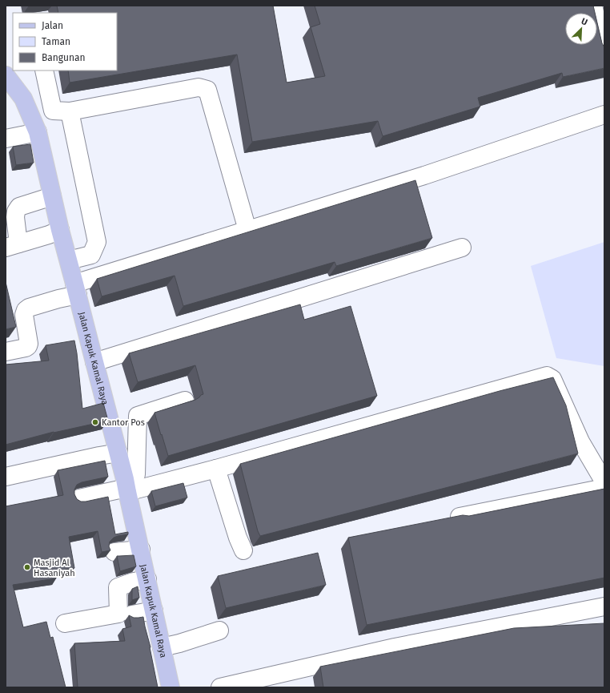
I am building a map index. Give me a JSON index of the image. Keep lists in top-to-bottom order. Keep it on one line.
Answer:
{"streets":{"main road":["Jalan Kapuk Kamal Raya"]},"places":["Kantor Pos","Masjid Al Hasaniyah"],"legend":["Jalan","Taman","Bangunan"],"north":"top right"}
